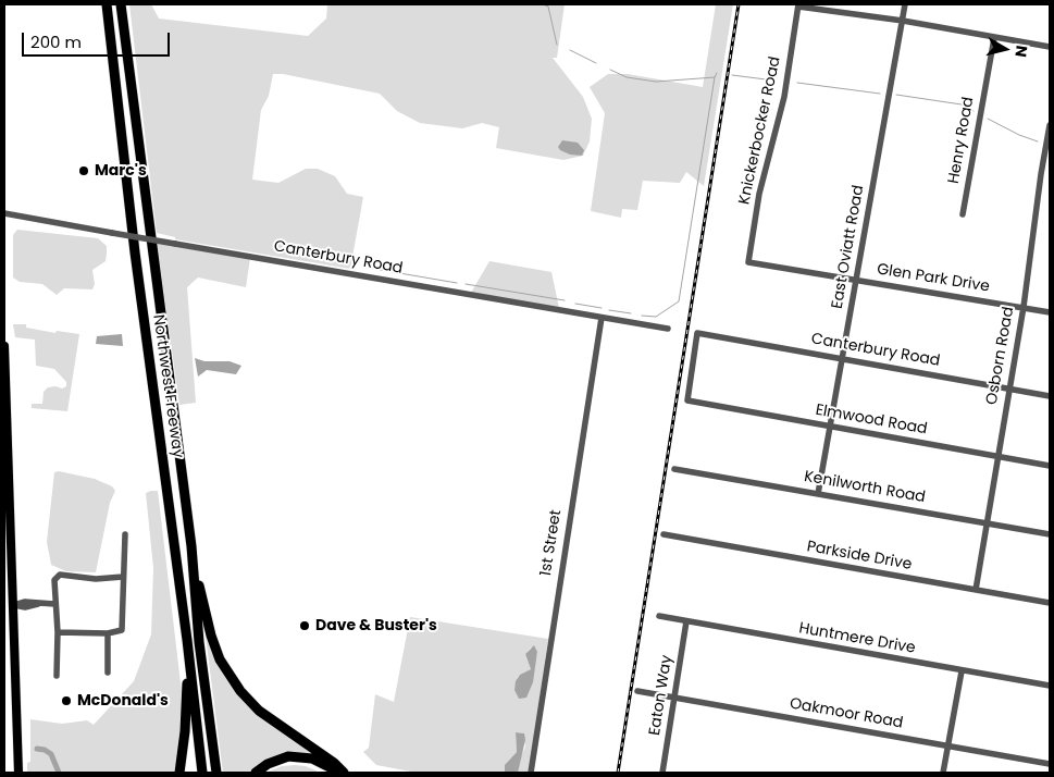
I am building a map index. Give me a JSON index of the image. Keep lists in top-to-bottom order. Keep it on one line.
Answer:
{"streets":{"highway":["Northwest Freeway"],"street":["Knickerbocker Road","Henry Road","East Oviatt Road","Canterbury Road","Glen Park Drive","Osborn Road","Elmwood Road","Kenilworth Road","1st Street","Parkside Drive","Huntmere Drive","Eaton Way","Oakmoor Road"]},"crossings":[["Knickerbocker Road","Glen Park Drive"],["East Oviatt Road","Canterbury Road"],["East Oviatt Road","Glen Park Drive"],["East Oviatt Road","Elmwood Road"],["East Oviatt Road","Kenilworth Road"],["Canterbury Road","Osborn Road"],["Canterbury Road","Elmwood Road"],["Canterbury Road","1st Street"],["Glen Park Drive","Osborn Road"],["Osborn Road","Elmwood Road"],["Osborn Road","Kenilworth Road"],["Osborn Road","Parkside Drive"],["Huntmere Drive","Eaton Way"],["Eaton Way","Oakmoor Road"]],"places":["Marc's","Dave & Buster's","McDonald's"],"scale_bar":"200 m","north":"right"}
